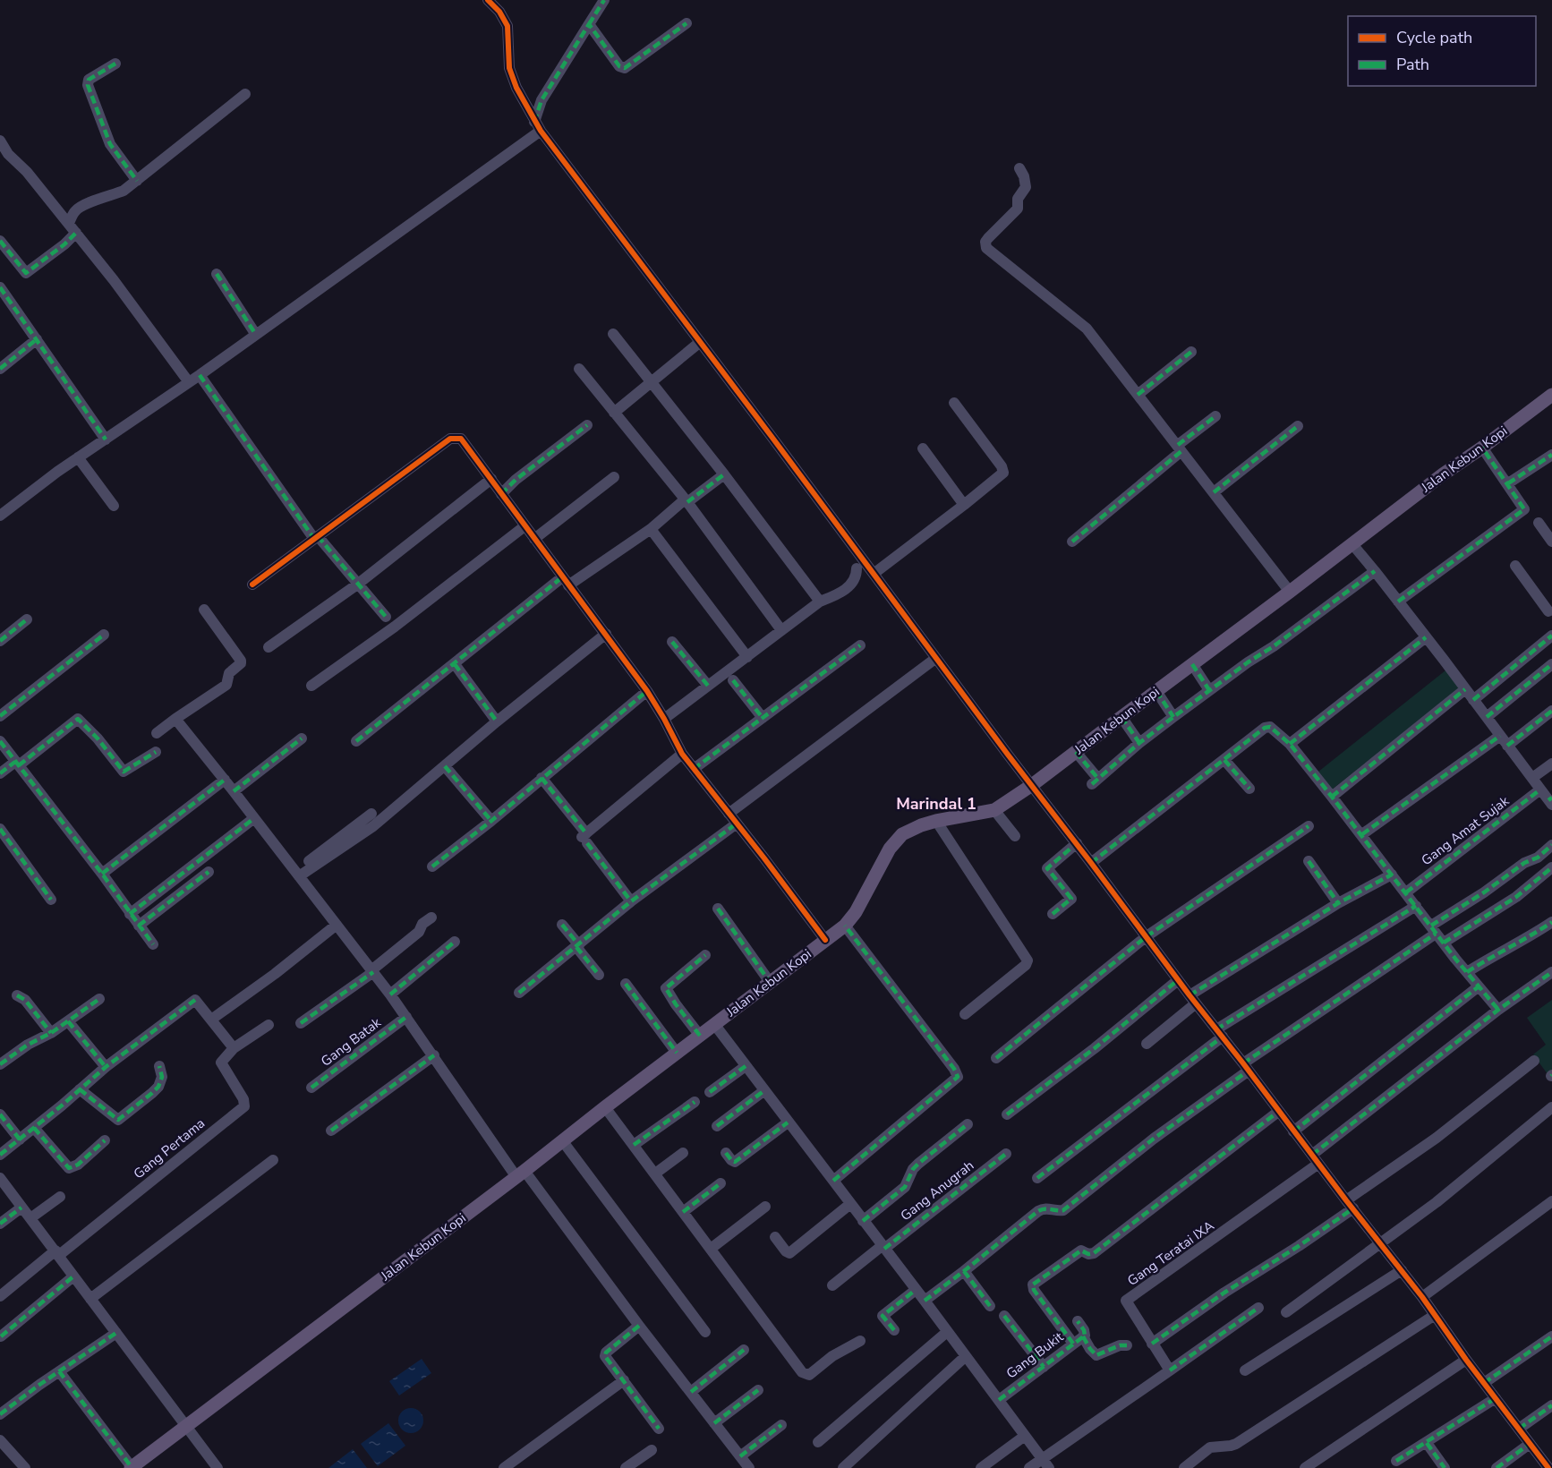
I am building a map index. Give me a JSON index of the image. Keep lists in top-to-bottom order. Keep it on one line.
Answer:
{"streets":{"main road":["Jalan Kebun Kopi"],"street":["Gang Amat Sujak","Gang Batak","Gang Pertama","Gang Anugrah","Gang Teratai IXA","Gang Bukit"]},"districts":["Marindal 1"],"legend":["Cycle path","Path"]}
